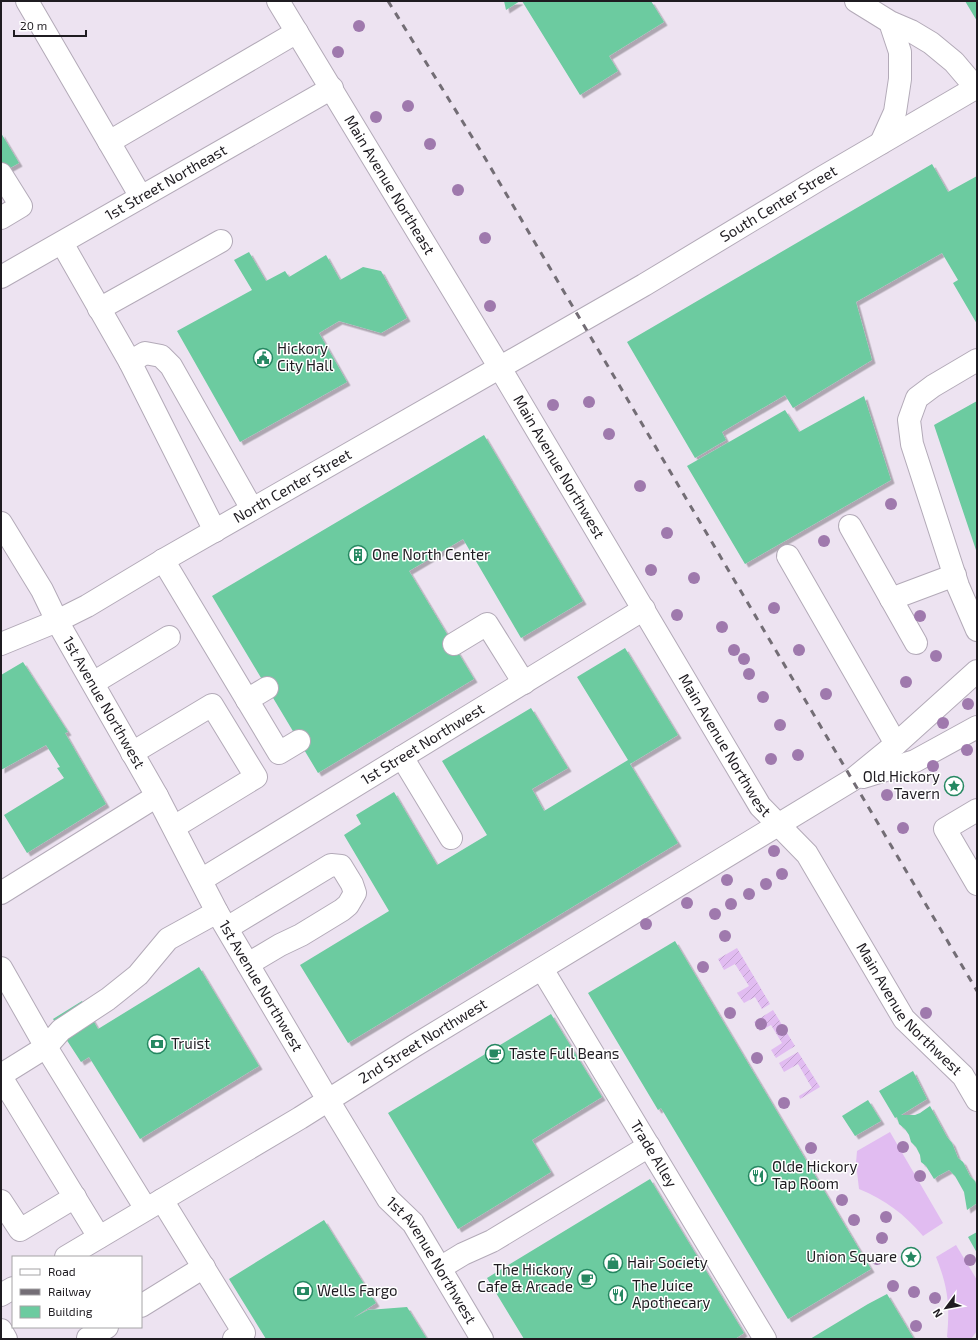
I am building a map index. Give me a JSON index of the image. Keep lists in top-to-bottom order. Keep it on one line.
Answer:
{"streets":{"street":["1st Street Northeast","Main Avenue Northeast","South Center Street","Main Avenue Northwest","North Center Street","1st Avenue Northwest","1st Street Northwest","2nd Street Northwest","Trade Alley"]},"crossings":[["1st Street Northeast","Main Avenue Northeast"],["Main Avenue Northeast","Main Avenue Northwest"],["Main Avenue Northeast","North Center Street"],["South Center Street","North Center Street"],["Main Avenue Northwest","North Center Street"],["Main Avenue Northwest","1st Street Northwest"],["Main Avenue Northwest","2nd Street Northwest"],["North Center Street","1st Avenue Northwest"],["1st Avenue Northwest","1st Street Northwest"],["1st Avenue Northwest","2nd Street Northwest"],["2nd Street Northwest","Trade Alley"]],"places":{"public building":["Hickory City Hall"],"building":["One North Center"],"place":["Old Hickory Tavern","Union Square"],"bank":["Truist","Wells Fargo"],"cafe":["Taste Full Beans","The Hickory Cafe & Arcade"],"restaurant":["Olde Hickory Tap Room","The Juice Apothecary"],"shop":["Hair Society"]},"legend":["Road","Railway","Building"],"scale_bar":"20 m","north":"bottom left"}
